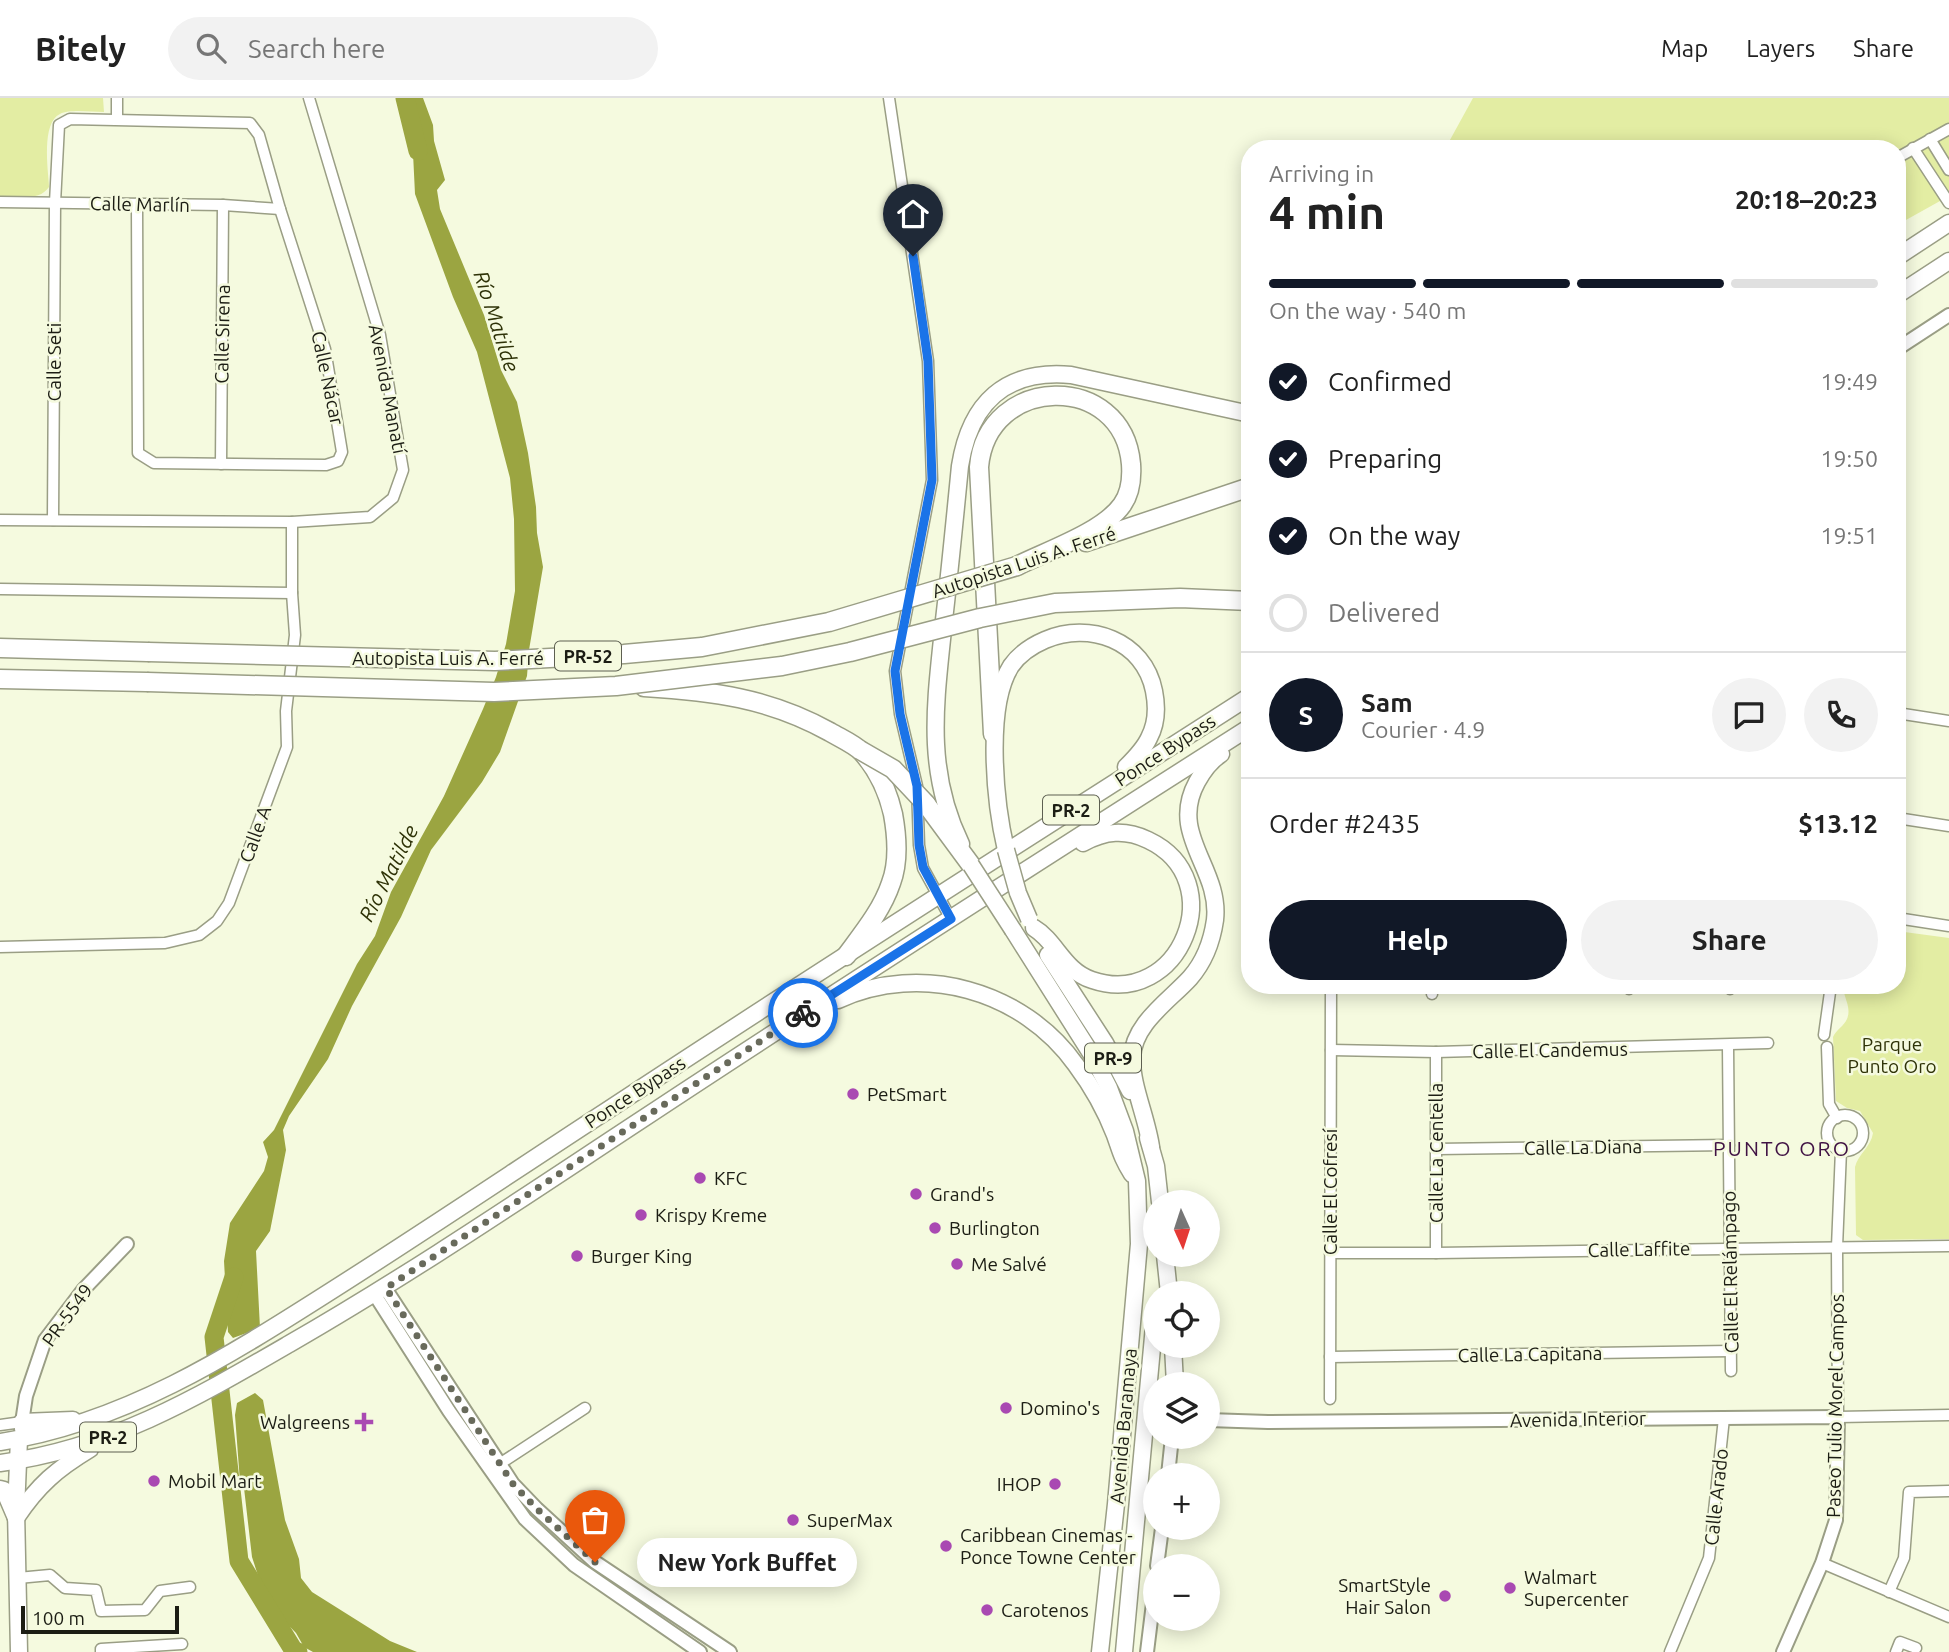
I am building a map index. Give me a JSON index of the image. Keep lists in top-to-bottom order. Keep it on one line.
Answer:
{"streets":{"highway":["Autopista Luis A. Ferré","PR-52"],"main road":["Ponce Bypass","PR-2","PR-9","Avenida Baramaya"],"street":["Calle Marlín","Calle Sirena","Calle Seti","Calle Nácar","Avenida Manatí","Calle A","Calle El Candemus","Calle La Diana","Calle La Centella","Calle El Cofresí","Calle Laffite","Calle El Relámpago","PR-5549","Calle La Capitana","Paseo Tulio Morel Campos","Avenida Interior","Calle Arado"]},"crossings":[["Calle Marlín","Calle Sirena"],["Calle Marlín","Calle Seti"],["Calle Marlín","Calle Nácar"],["Calle Sirena","Calle Nácar"],["Calle Seti","Calle Nácar"],["Calle Seti","Avenida Manatí"],["Avenida Manatí","Calle A"],["Ponce Bypass","PR-5549"],["Calle El Candemus","Calle La Centella"],["Calle El Candemus","Calle El Cofresí"],["Calle El Candemus","Calle El Relámpago"],["Calle La Diana","Calle La Centella"],["Calle La Diana","Calle El Relámpago"],["Calle La Centella","Calle Laffite"],["Calle El Cofresí","Calle Laffite"],["Calle El Cofresí","Calle La Capitana"],["Calle Laffite","Calle El Relámpago"],["Calle Laffite","Paseo Tulio Morel Campos"],["Calle El Relámpago","Calle La Capitana"],["Paseo Tulio Morel Campos","Avenida Interior"],["Avenida Interior","Calle Arado"]],"districts":["PUNTO ORO"],"water":["Río Matilde"],"parks":["Parque Punto Oro"],"places":{"other":["PetSmart","KFC","Grand's","Krispy Kreme","Burlington","Burger King","Me Salvé","Domino's","Mobil Mart","IHOP","SuperMax","Caribbean Cinemas - Ponce Towne Center","New York Buffet","Walmart Supercenter","SmartStyle Hair Salon","Carotenos"],"health":["Walgreens"]},"scale_bar":"100 m","north":"bottom","page":{"header":"Bitely","search":"Search here","nav":["Map","Layers","Share"],"heading":["4 min","Arriving in","20:18–20:23"],"panel":["Sam","Courier · 4.9","Order #2435","$13.12"],"bar":"On the way · 540 m","list":[["Confirmed","19:49"],["Preparing","19:50"],["On the way","19:51"],"Delivered"],"round":"S","buttons":["Help","Share"],"map_buttons":["+","−"],"bubble":"New York Buffet","scale":"100 m"}}
